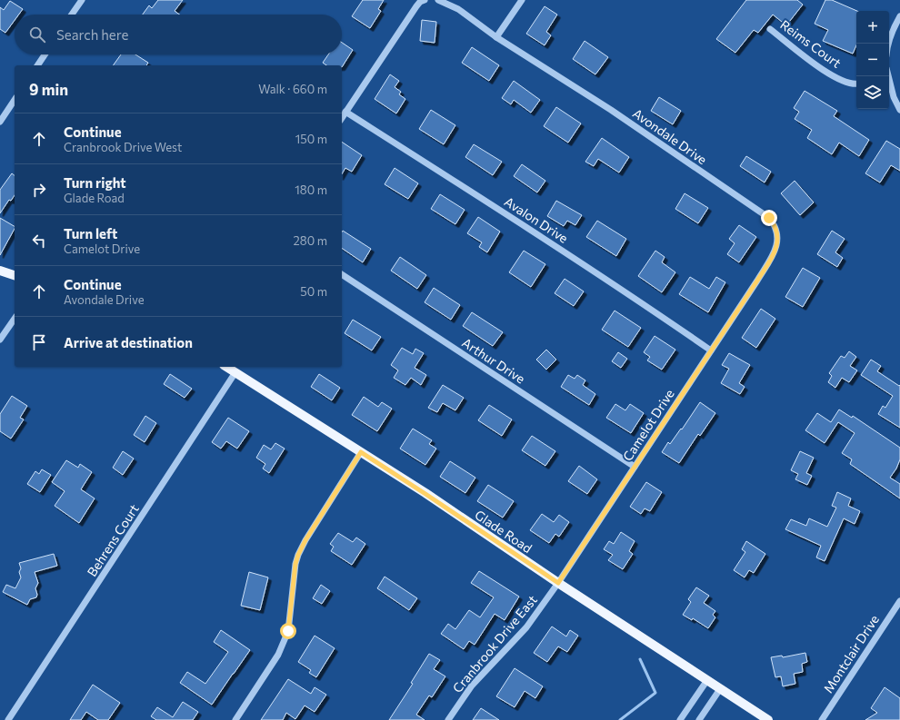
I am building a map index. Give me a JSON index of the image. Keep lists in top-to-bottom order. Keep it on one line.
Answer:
{"streets":{"main road":["Glade Road"],"street":["Reims Court","Avondale Drive","Avalon Drive","Arthur Drive","Camelot Drive","Behrens Court","Cranbrook Drive East","Montclair Drive"]},"crossings":[["Avondale Drive","Camelot Drive"],["Avalon Drive","Camelot Drive"],["Arthur Drive","Camelot Drive"],["Camelot Drive","Glade Road"],["Camelot Drive","Cranbrook Drive East"],["Glade Road","Behrens Court"],["Glade Road","Cranbrook Drive East"]],"page":{"map_buttons":["+","−"],"search":"Search here","heading":["9 min","Walk · 660 m"],"list":[["Continue","Cranbrook Drive West","150 m"],["Turn right","Glade Road","180 m"],["Turn left","Camelot Drive","280 m"],["Continue","Avondale Drive","50 m"],"Arrive at destination"]}}
